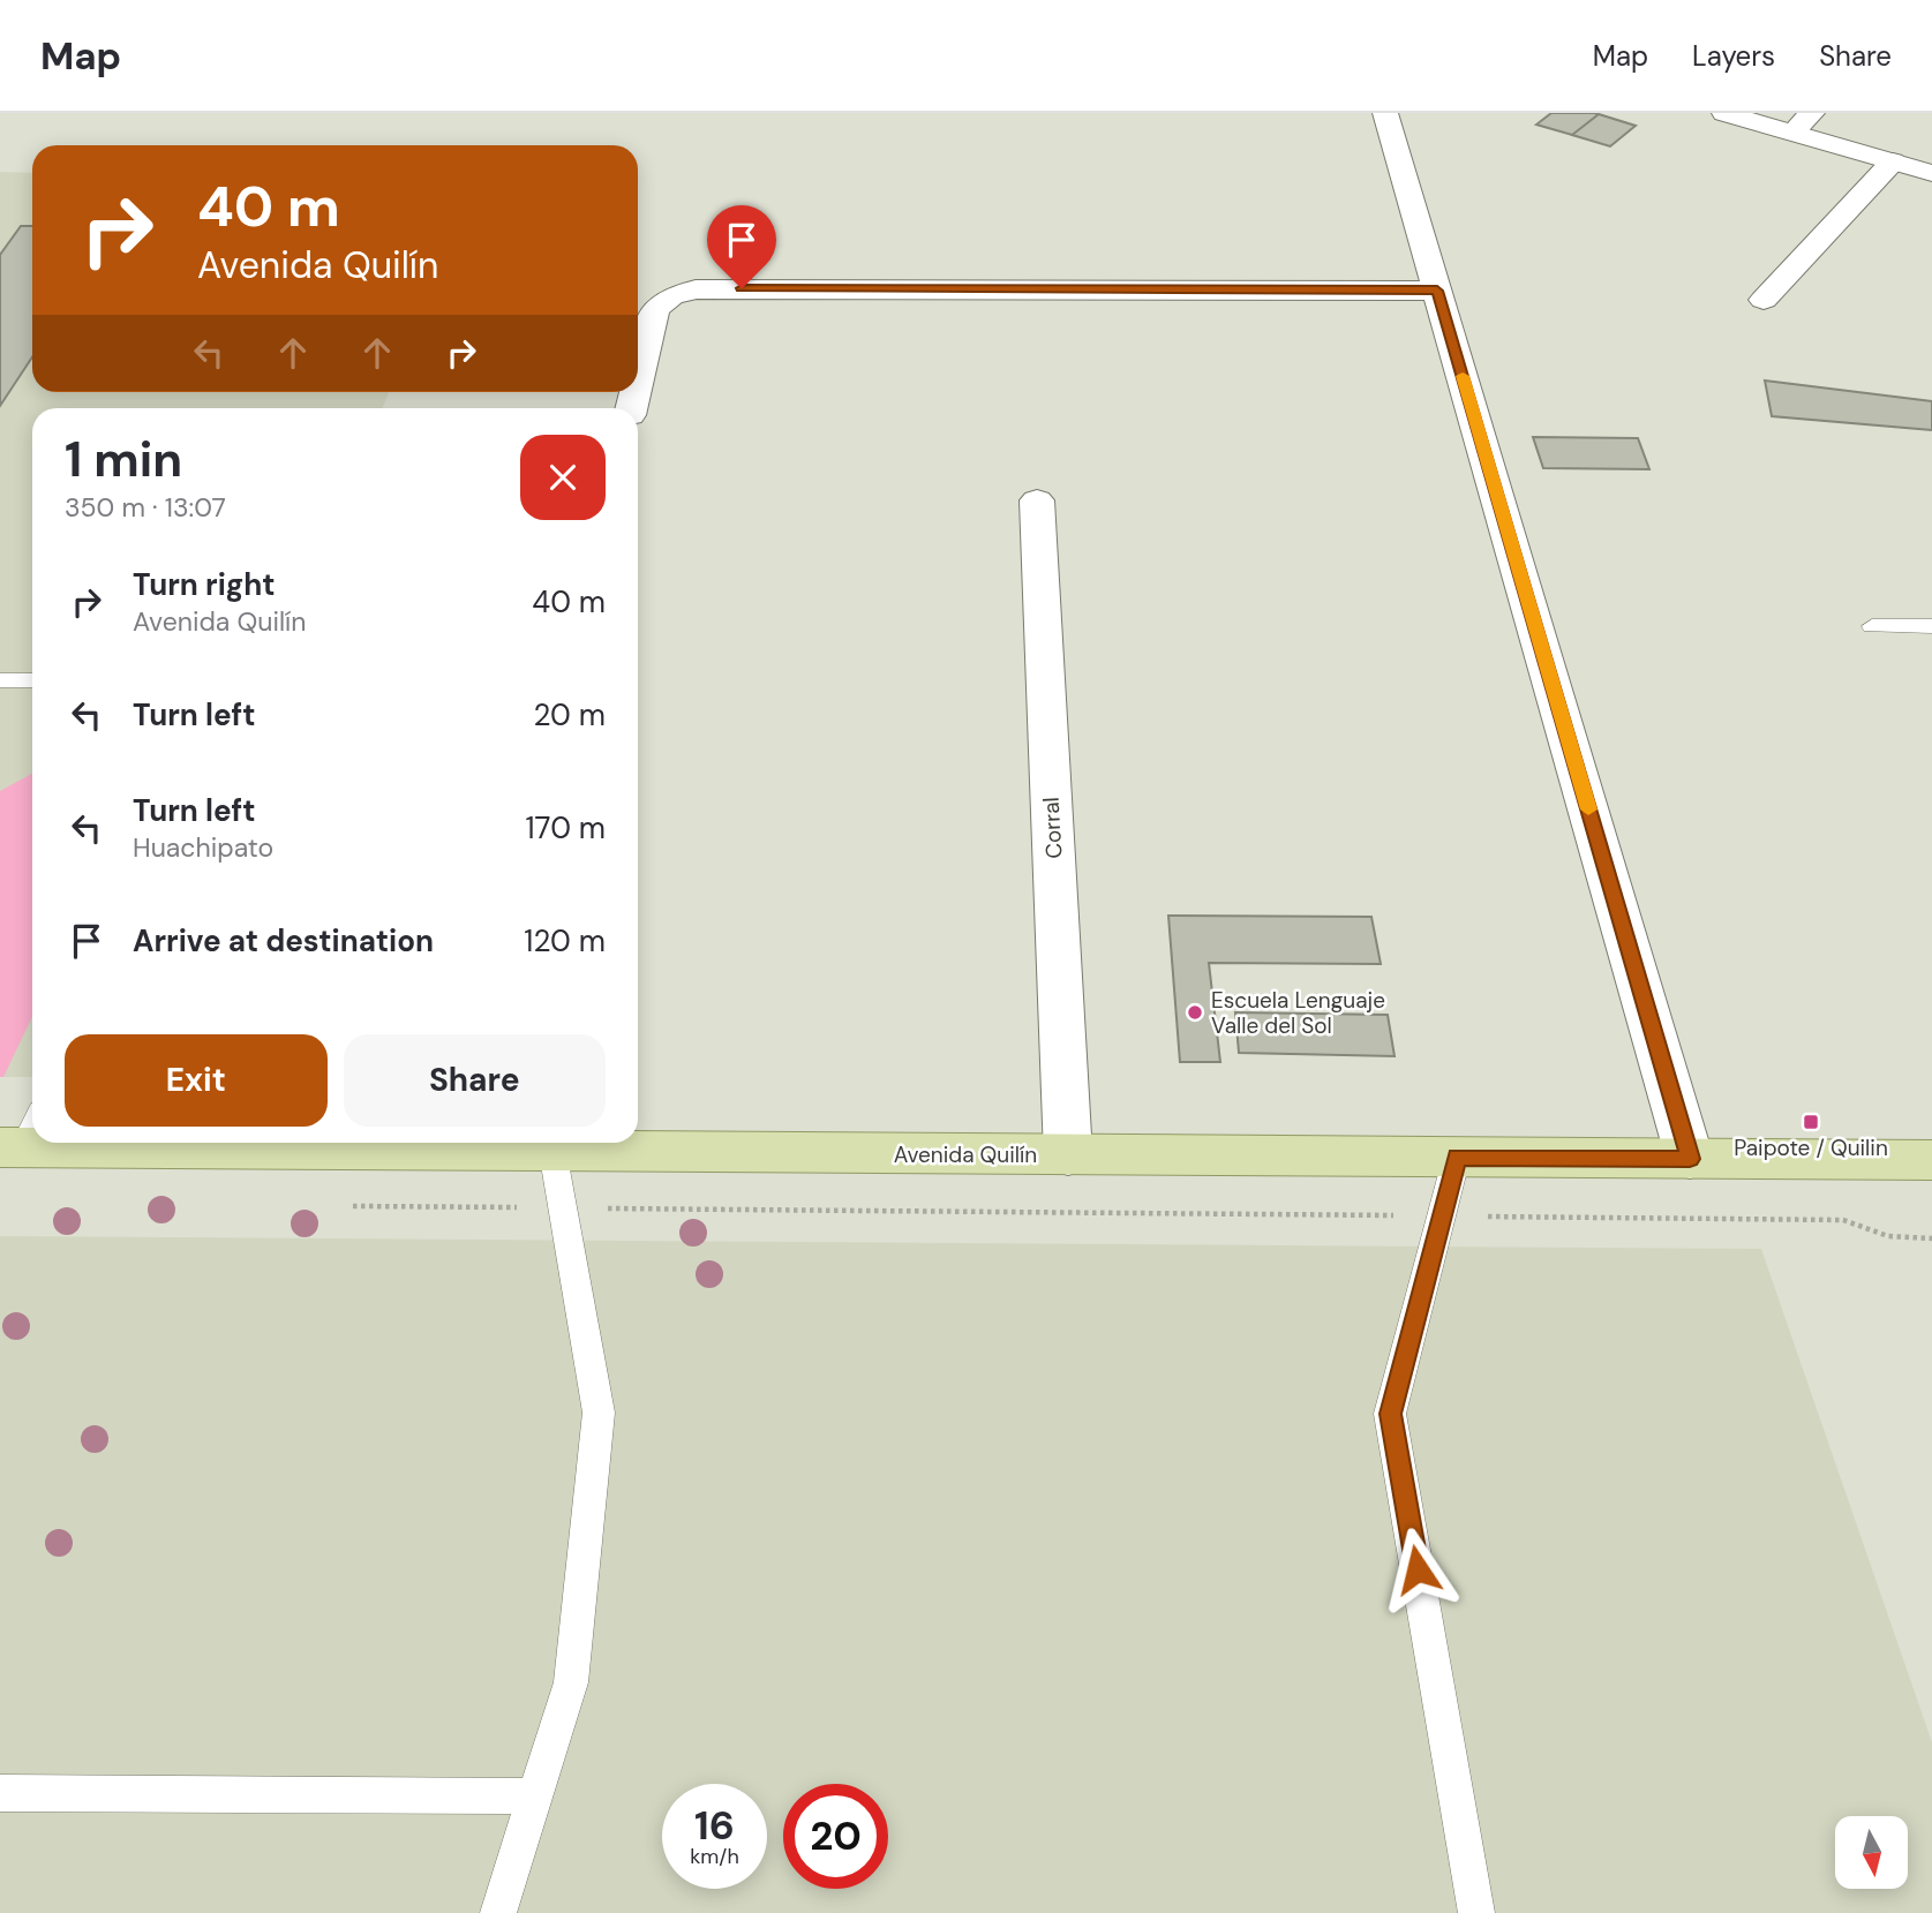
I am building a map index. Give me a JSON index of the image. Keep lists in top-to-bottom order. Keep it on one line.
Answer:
{"streets":{"main road":["Avenida Quilín"],"street":["Corral"]},"crossings":[["Corral","Avenida Quilín"]],"places":{"other":["Escuela Lenguaje Valle del Sol"],"transit":["Paipote / Quilin"]},"north":"bottom","page":{"header":"Map","nav":["Map","Layers","Share"],"turn":["40 m","Avenida Quilín"],"heading":["1 min","350 m · 13:07"],"list":[{"name":"Turn right","note":"Avenida Quilín","value":"40 m"},{"name":"Turn left","value":"20 m"},{"name":"Turn left","note":"Huachipato","value":"170 m"},{"name":"Arrive at destination","value":"120 m"}],"buttons":["Exit","Share"],"speed":"16 km/h","limit":"20"}}
